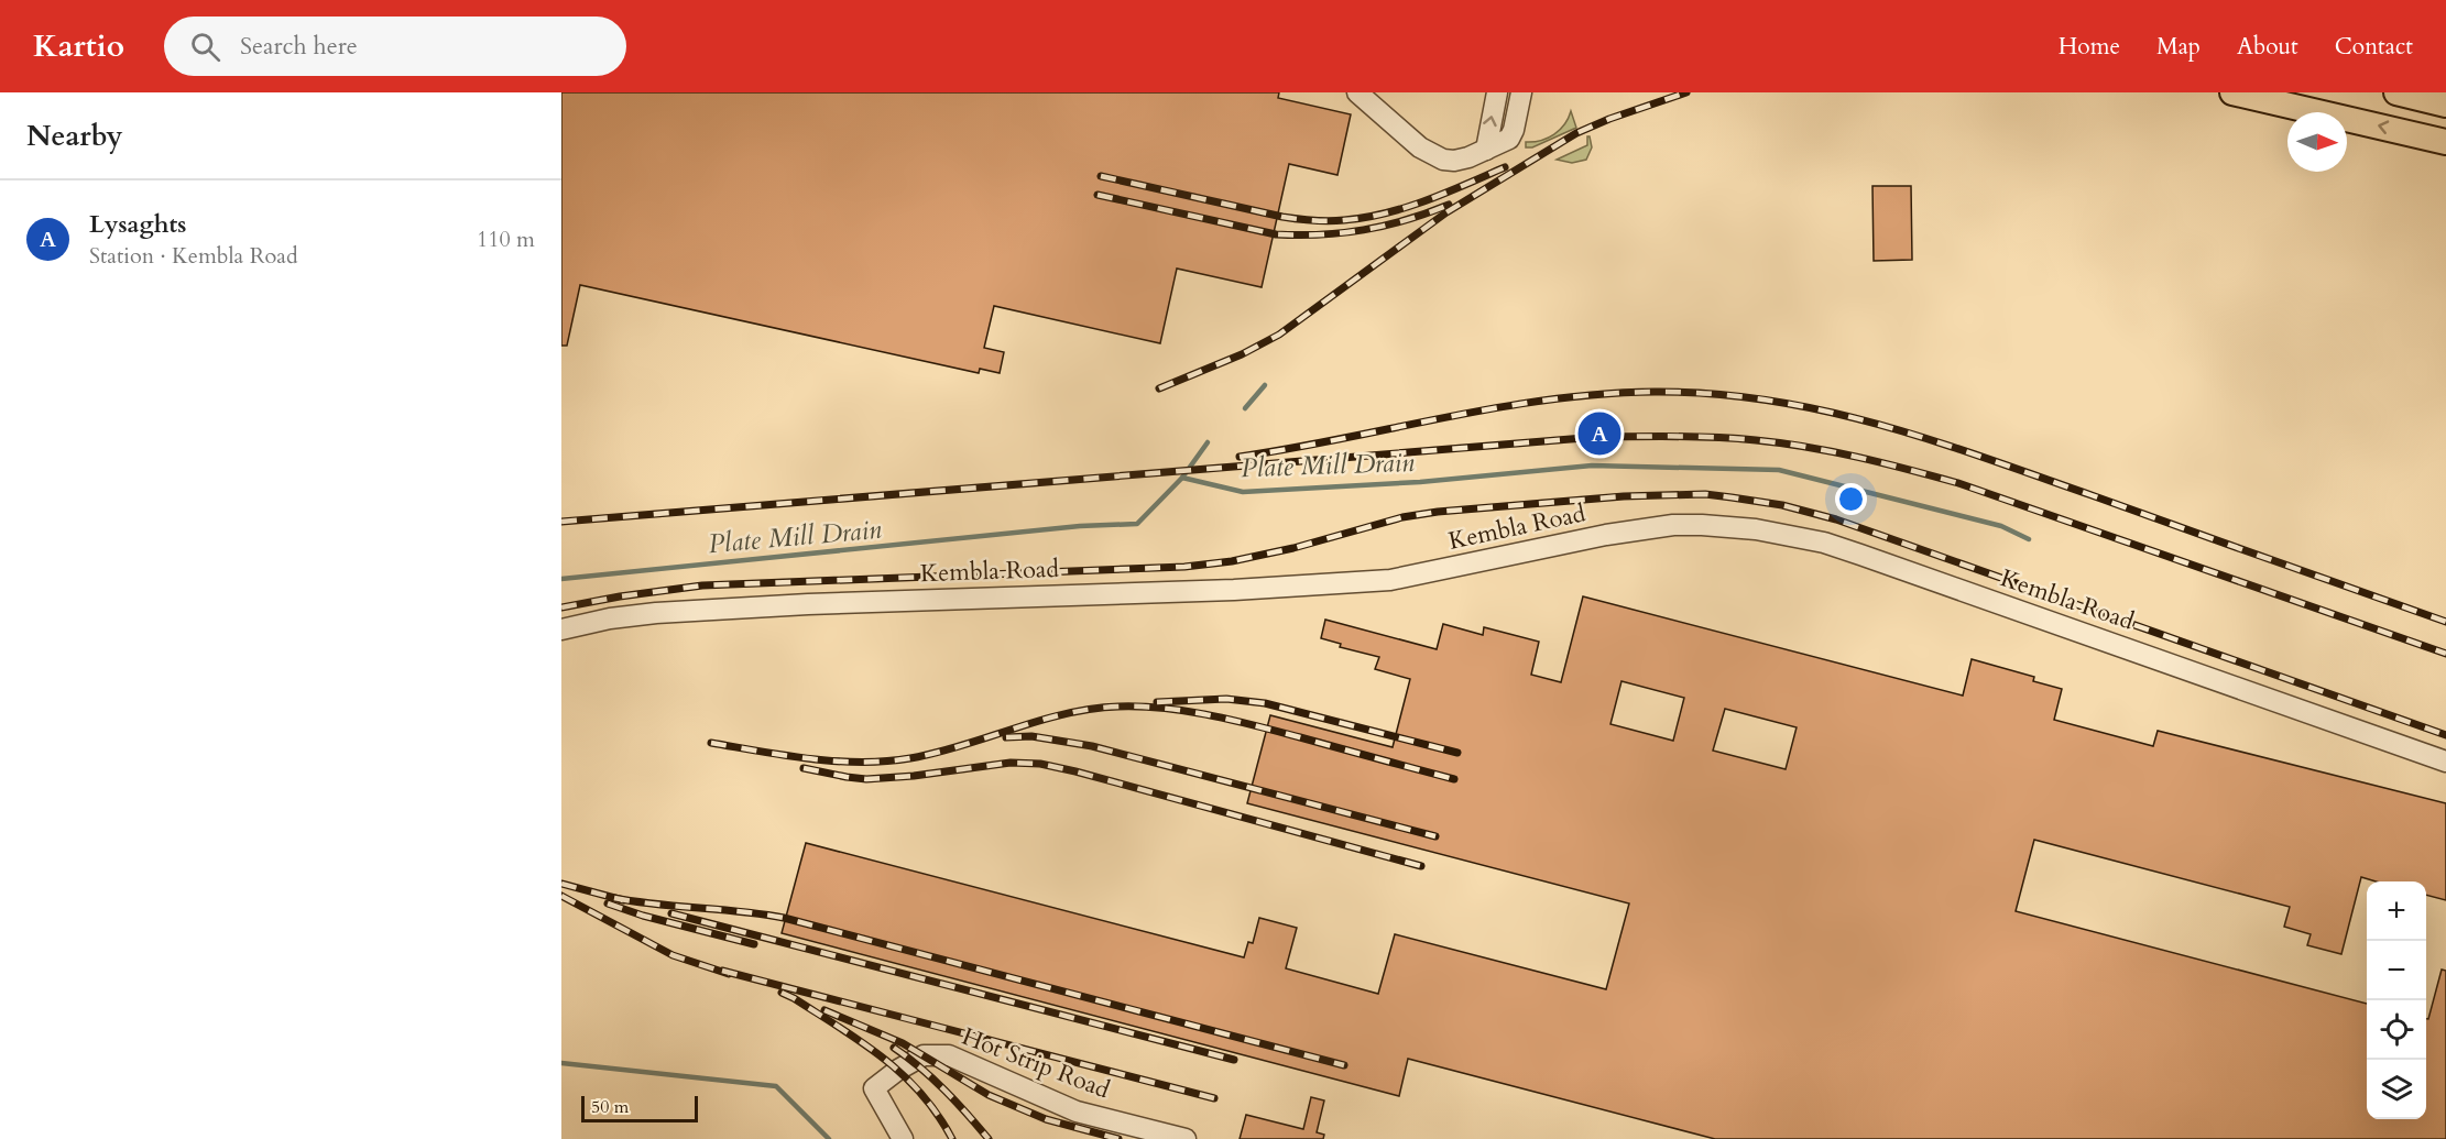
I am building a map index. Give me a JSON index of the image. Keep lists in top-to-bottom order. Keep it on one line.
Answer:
{"streets":{"street":["Kembla Road","Hot Strip Road"]},"water":["Plate Mill Drain"],"scale_bar":"50 m","north":"right","page":{"header":"Kartio","search":"Search here","nav":["Home","Map","About","Contact"],"heading":"Nearby","list":[{"mark":"A","name":"Lysaghts","note":"Station · Kembla Road","value":"110 m"}],"pins":"A","map_buttons":["+","−"],"scale":"50 m"}}
